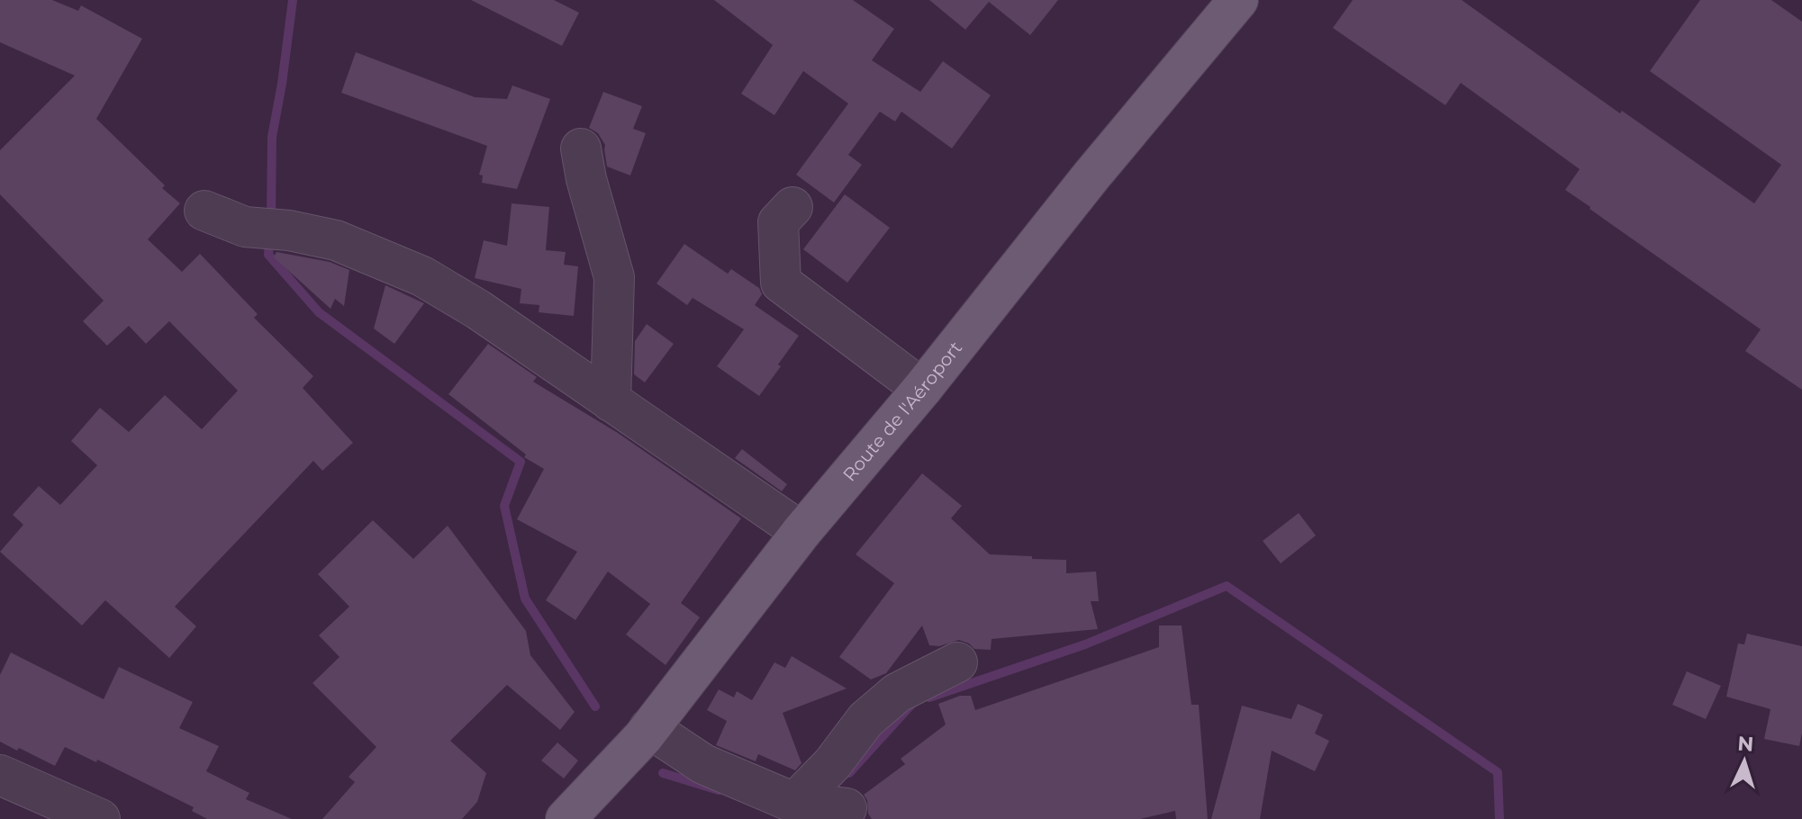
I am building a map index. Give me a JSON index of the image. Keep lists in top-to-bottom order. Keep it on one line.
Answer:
{"streets":{"main road":["Route de l'Aéroport"]},"north":"top"}
